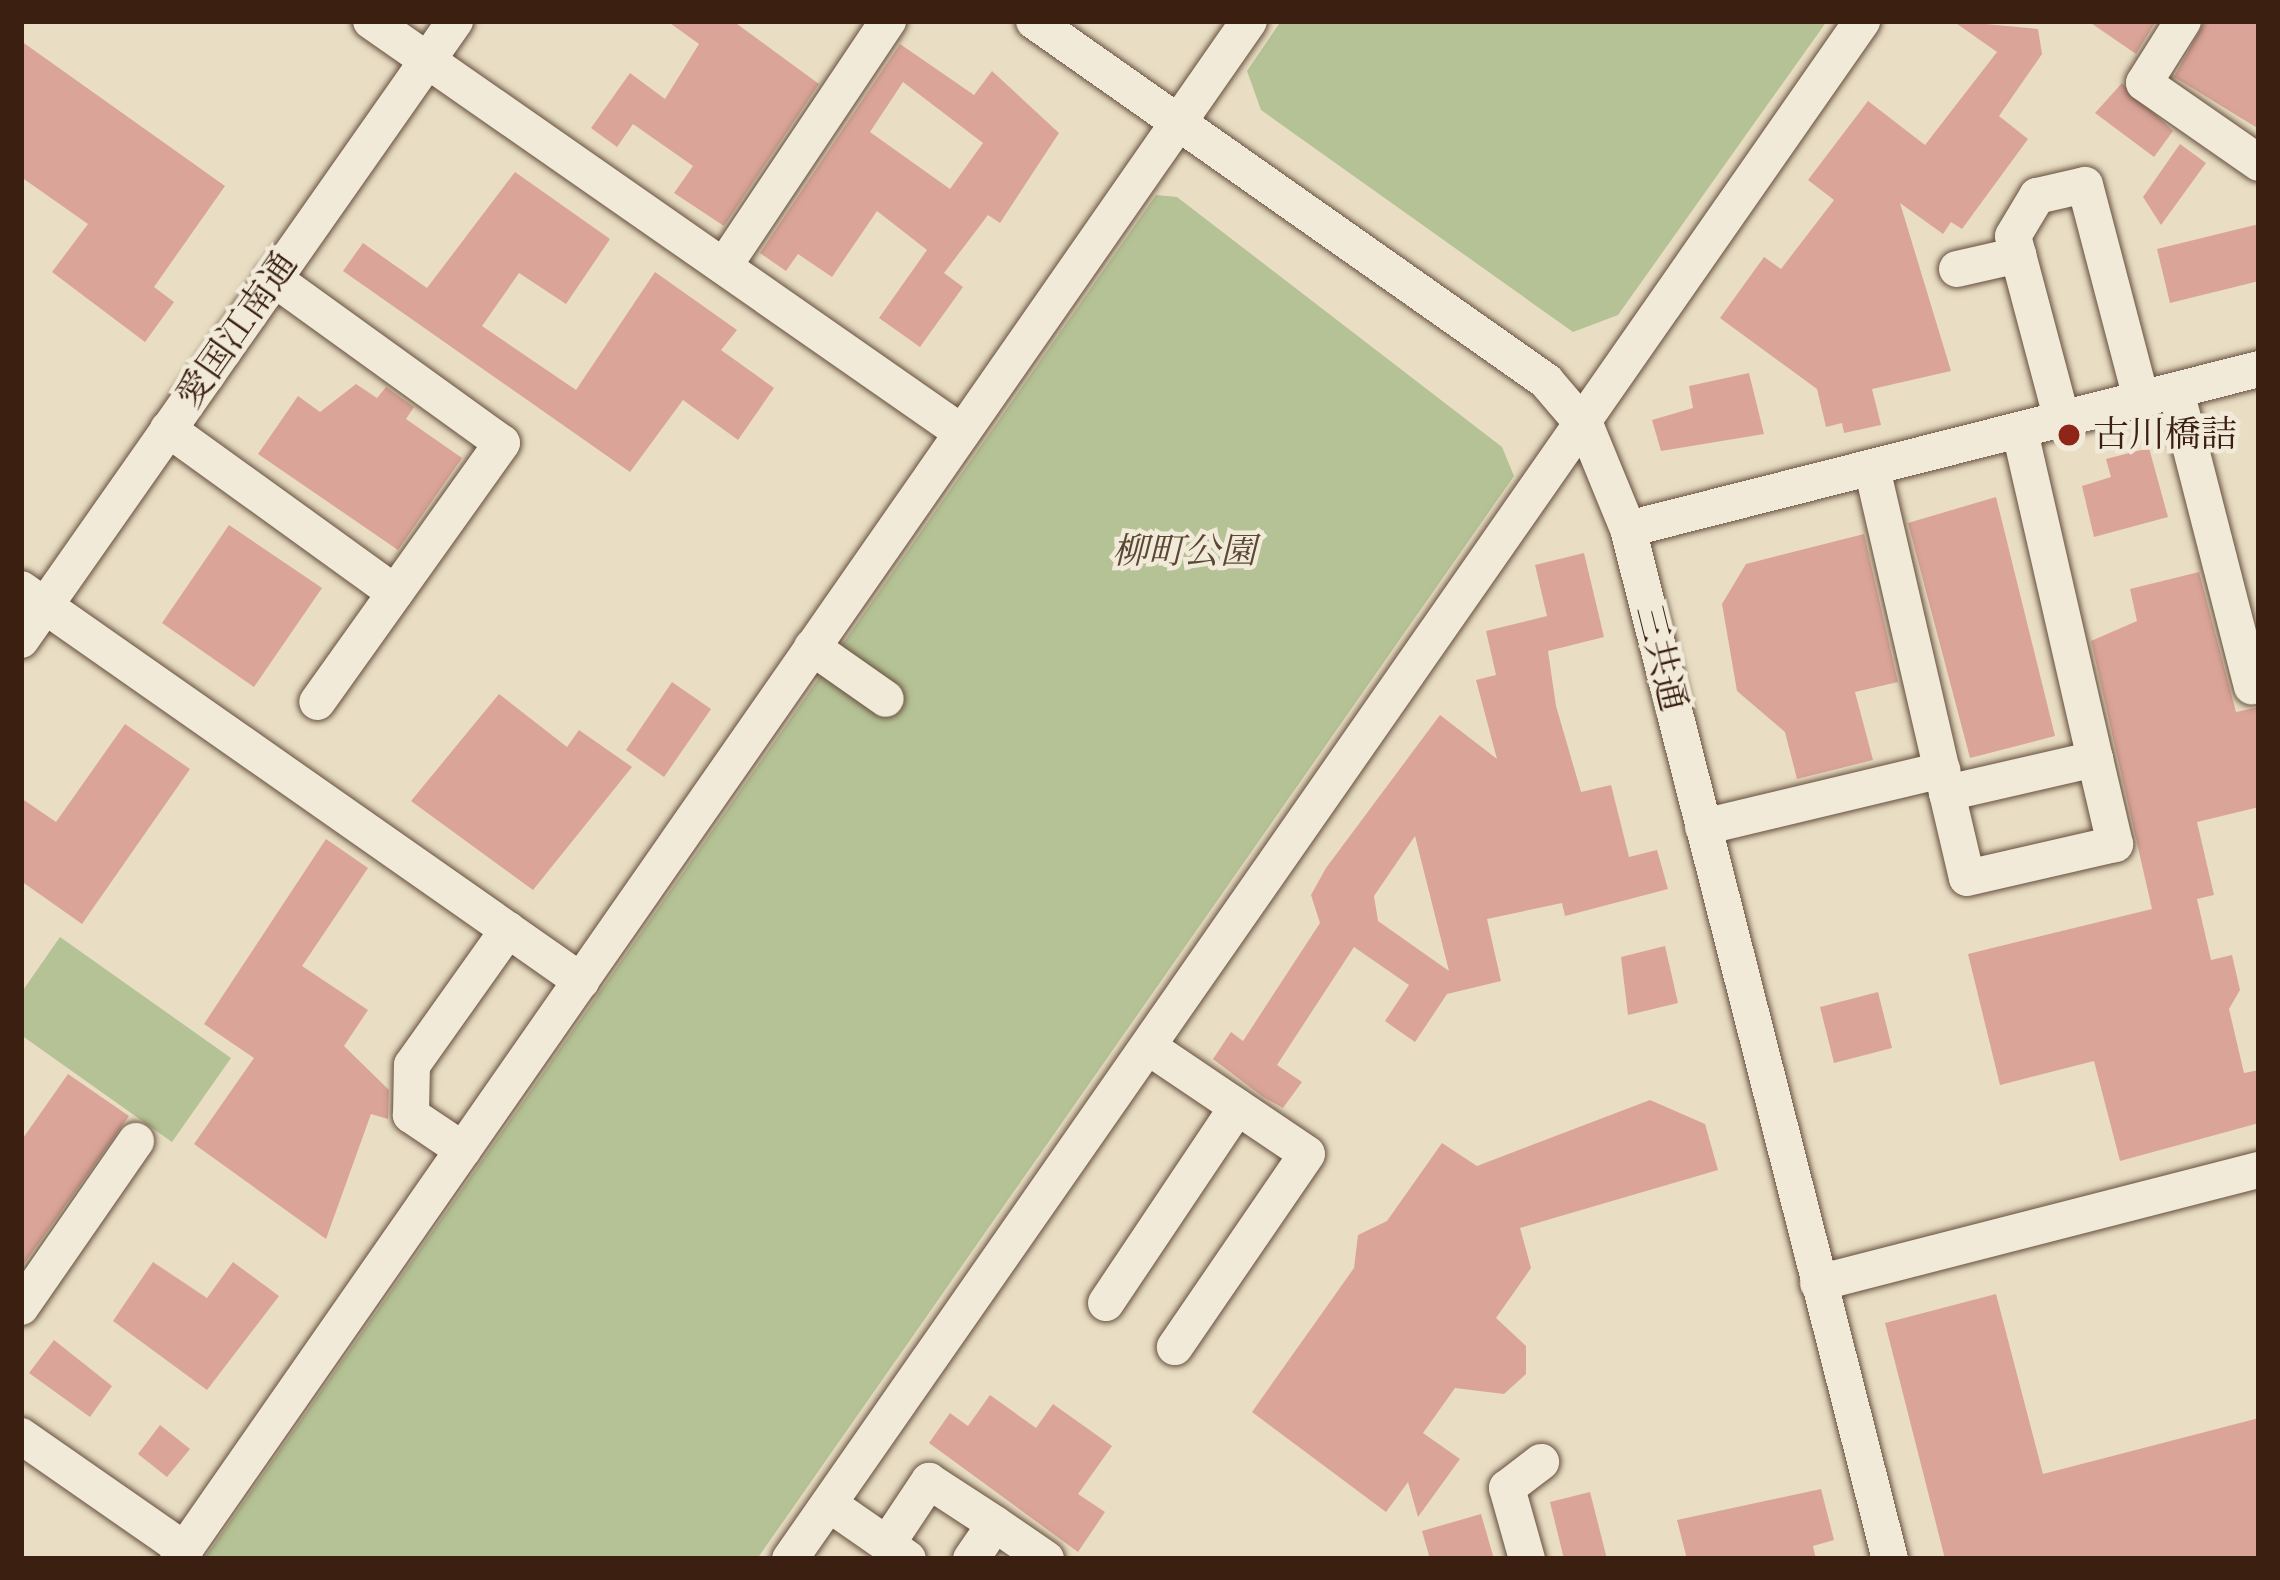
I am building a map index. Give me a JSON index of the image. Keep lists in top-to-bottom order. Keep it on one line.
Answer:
{"streets":{"street":["愛国江南通","三共通"]},"parks":["柳町公園"],"places":["古川橋詰"]}
